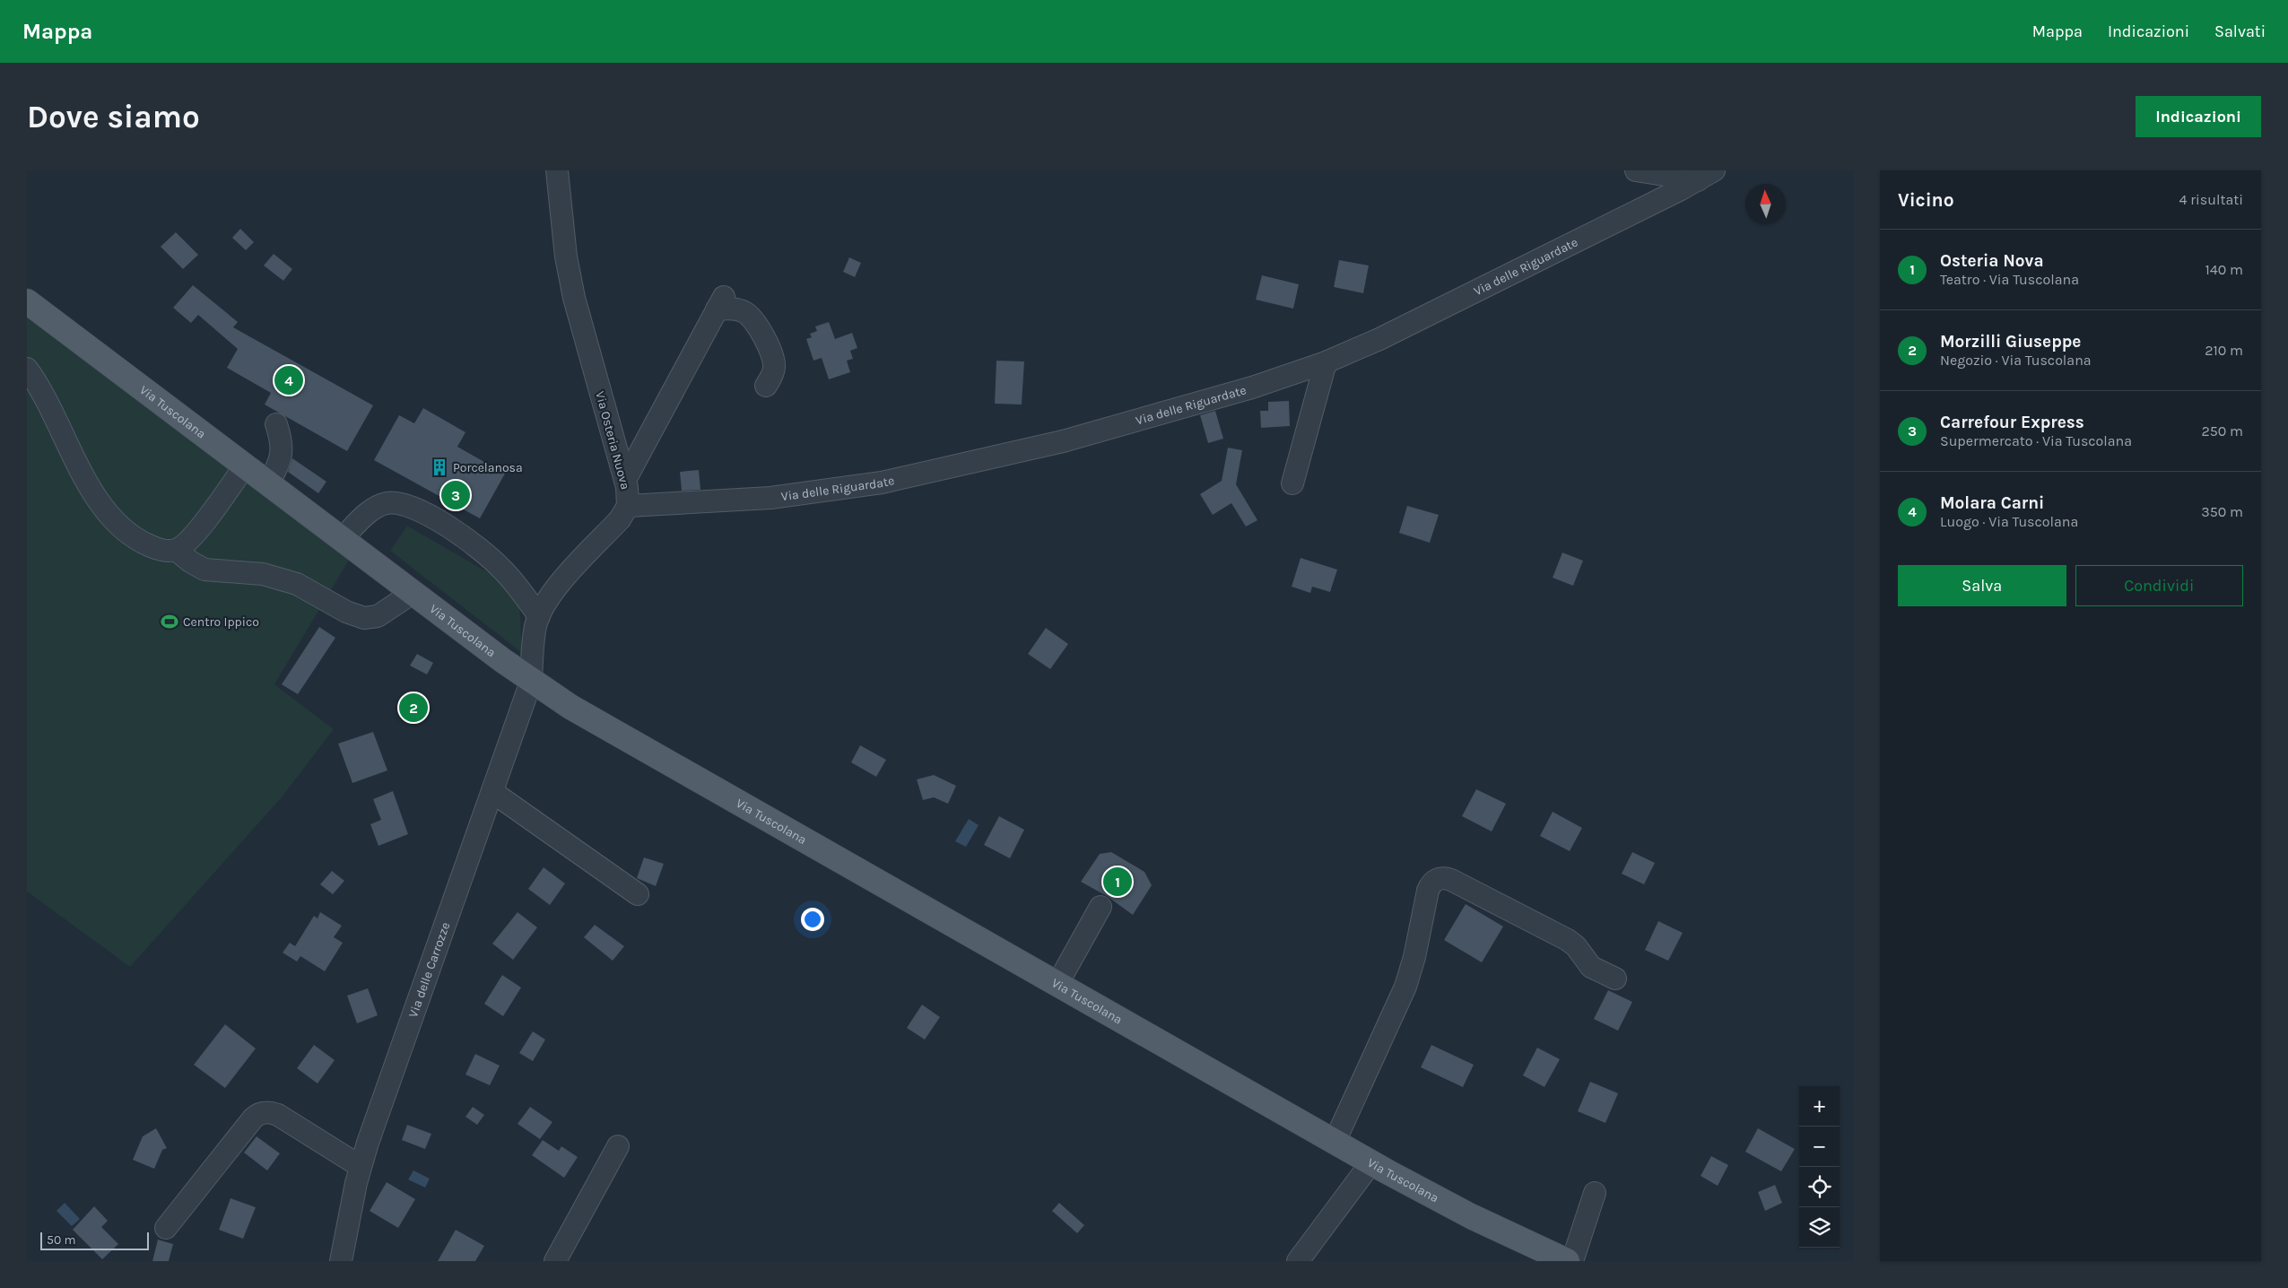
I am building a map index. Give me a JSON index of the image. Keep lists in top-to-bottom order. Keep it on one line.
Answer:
{"streets":{"main road":["Via Tuscolana"],"street":["Via delle Riguardate","Via Osteria Nuova","Via delle Carrozze"]},"crossings":[["Via delle Riguardate","Via Osteria Nuova"],["Via Tuscolana","Via Osteria Nuova"],["Via Tuscolana","Via delle Carrozze"],["Via Osteria Nuova","Via delle Carrozze"]],"places":{"building":["Porcelanosa"],"sports":["Centro Ippico"]},"scale_bar":"50 m","north":"top","page":{"header":"Mappa","nav":["Mappa","Indicazioni","Salvati"],"buttons":["Indicazioni",["Salva","Condividi"]],"title":"Dove siamo","heading":["Vicino","4 risultati"],"list":[{"mark":"1","name":"Osteria Nova","note":"Teatro · Via Tuscolana","value":"140 m"},{"mark":"2","name":"Morzilli Giuseppe","note":"Negozio · Via Tuscolana","value":"210 m"},{"mark":"3","name":"Carrefour Express","note":"Supermercato · Via Tuscolana","value":"250 m"},{"mark":"4","name":"Molara Carni","note":"Luogo · Via Tuscolana","value":"350 m"}],"pins":["4","3","2","1"],"map_buttons":["+","−"],"scale":"50 m"}}
